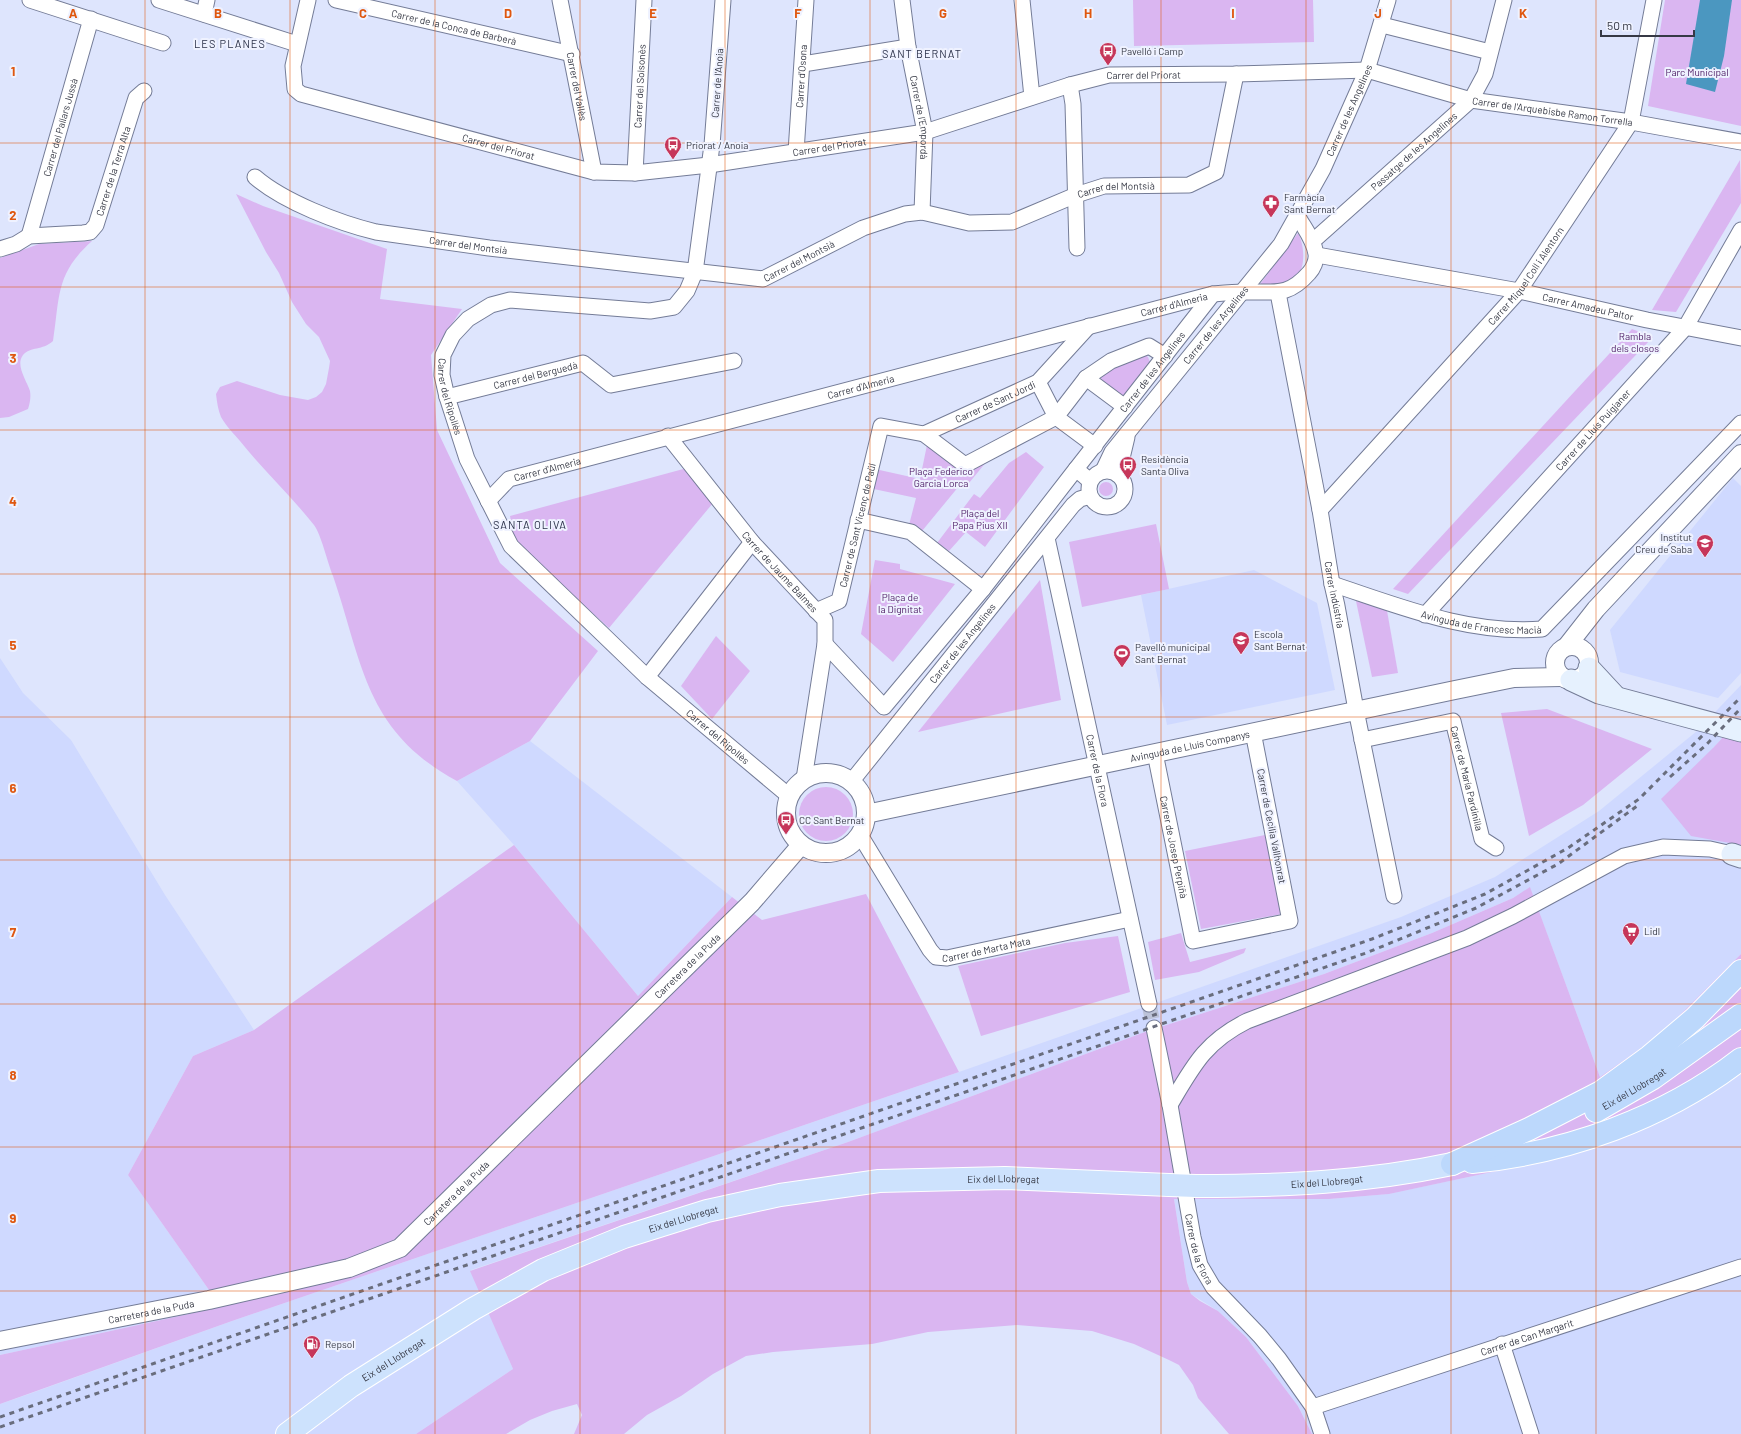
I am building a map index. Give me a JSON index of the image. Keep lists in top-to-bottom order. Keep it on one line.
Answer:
{"streets":{"highway":["Eix del Llobregat"],"street":["Carrer de la Conca de Barberà","Carrer del Priorat","Carrer d'Osona","Carrer de l'Anoia","Carrer del Vallès","Carrer del Solsonès","Carrer de les Angelines","Carrer de l'Arquebisbe Ramon Torrella","Carrer de l'Empordà","Carrer del Pallars Jussà","Passatge de les Angelines","Carrer de la Terra Alta","Carrer del Montsià","Carrer Miquel Coll i Alentorn","Carrer d'Almeria","Carrer Amadeu Paltor","Carrer de les Argelines","Carrer del Berguedà","Carrer del Ripollès","Carrer de Sant Jordi","Carrer de Lluís Puigjaner","Carrer de Sant Vicenç de Paül","Carrer de Jaume Balmes","Carrer Indústria","Avinguda de Francesc Macià","Avinguda de Lluís Companys","Carrer de la Flora","Carrer de María Pardinilla","Carrer de Cecilia Vallhonrat","Carrer de Josep Perpiñà","Carrer de Marta Mata","Carretera de la Puda","Carrer de Can Margarit"]},"crossings":[["Carrer de la Conca de Barberà","Carrer del Vallès"],["Carrer del Priorat","Carrer d'Osona"],["Carrer del Priorat","Carrer de l'Anoia"],["Carrer del Priorat","Carrer del Vallès"],["Carrer del Priorat","Carrer del Solsonès"],["Carrer del Priorat","Carrer de les Angelines"],["Carrer del Priorat","Carrer de l'Arquebisbe Ramon Torrella"],["Carrer del Priorat","Carrer de l'Empordà"],["Carrer del Priorat","Carrer del Montsià"],["Carrer del Priorat","Carrer del Ripollès"],["Carrer de l'Anoia","Carrer del Ripollès"],["Carrer de les Angelines","Carrer de l'Arquebisbe Ramon Torrella"],["Carrer de les Angelines","Carrer d'Almeria"],["Carrer de les Angelines","Carrer de les Argelines"],["Carrer de les Angelines","Carrer del Ripollès"],["Carrer de les Angelines","Carrer de Jaume Balmes"],["Carrer de les Angelines","Avinguda de Lluís Companys"],["Carrer de les Angelines","Carrer de la Flora"],["Carrer de les Angelines","Carrer de Marta Mata"],["Carrer de les Angelines","Carretera de la Puda"],["Carrer de l'Arquebisbe Ramon Torrella","Passatge de les Angelines"],["Carrer de l'Arquebisbe Ramon Torrella","Carrer Miquel Coll i Alentorn"],["Carrer de l'Empordà","Carrer del Montsià"],["Carrer del Pallars Jussà","Carrer de la Terra Alta"],["Passatge de les Angelines","Carrer Amadeu Paltor"],["Carrer del Montsià","Carrer del Ripollès"],["Carrer Miquel Coll i Alentorn","Carrer Amadeu Paltor"],["Carrer Miquel Coll i Alentorn","Carrer Indústria"],["Carrer d'Almeria","Carrer de les Argelines"],["Carrer d'Almeria","Carrer del Ripollès"],["Carrer d'Almeria","Carrer de Sant Jordi"],["Carrer d'Almeria","Carrer de Jaume Balmes"],["Carrer d'Almeria","Carrer Indústria"],["Carrer Amadeu Paltor","Carrer de Lluís Puigjaner"],["Carrer del Berguedà","Carrer del Ripollès"],["Carrer del Ripollès","Avinguda de Lluís Companys"],["Carrer del Ripollès","Carrer de Marta Mata"],["Carrer del Ripollès","Carretera de la Puda"],["Carrer de Sant Jordi","Carrer de Sant Vicenç de Paül"],["Carrer de Lluís Puigjaner","Avinguda de Francesc Macià"],["Carrer de Sant Vicenç de Paül","Carrer de Jaume Balmes"],["Carrer Indústria","Avinguda de Francesc Macià"],["Carrer Indústria","Avinguda de Lluís Companys"],["Carrer Indústria","Carrer de María Pardinilla"],["Avinguda de Lluís Companys","Carrer de la Flora"],["Avinguda de Lluís Companys","Carrer de Cecilia Vallhonrat"],["Avinguda de Lluís Companys","Carrer de Josep Perpiñà"],["Avinguda de Lluís Companys","Carrer de Marta Mata"],["Avinguda de Lluís Companys","Carretera de la Puda"],["Carrer de la Flora","Carrer de Marta Mata"],["Carrer de la Flora","Carrer de Can Margarit"],["Carrer de Cecilia Vallhonrat","Carrer de Josep Perpiñà"],["Carrer de Marta Mata","Carretera de la Puda"]],"districts":["LES PLANES","SANT BERNAT","SANTA OLIVA"],"parks":["Parc Municipal","Rambla dels closos","Plaça Federico Garcia Lorca","Plaça del Papa Pius XII","Plaça de la Dignitat"],"places":{"bus stop":["Pavelló i Camp","Priorat / Anoia","Residència Santa Oliva","CC Sant Bernat"],"pharmacy":["Farmàcia Sant Bernat"],"school or university":["Institut Creu de Saba","Escola Sant Bernat"],"sports":["Pavelló municipal Sant Bernat"],"supermarket":["Lidl"],"fuel station":["Repsol"]},"scale_bar":"50 m","grid":{"columns":["A","B","C","D","E","F","G","H","I","J","K"],"rows":["1","2","3","4","5","6","7","8","9"]}}
